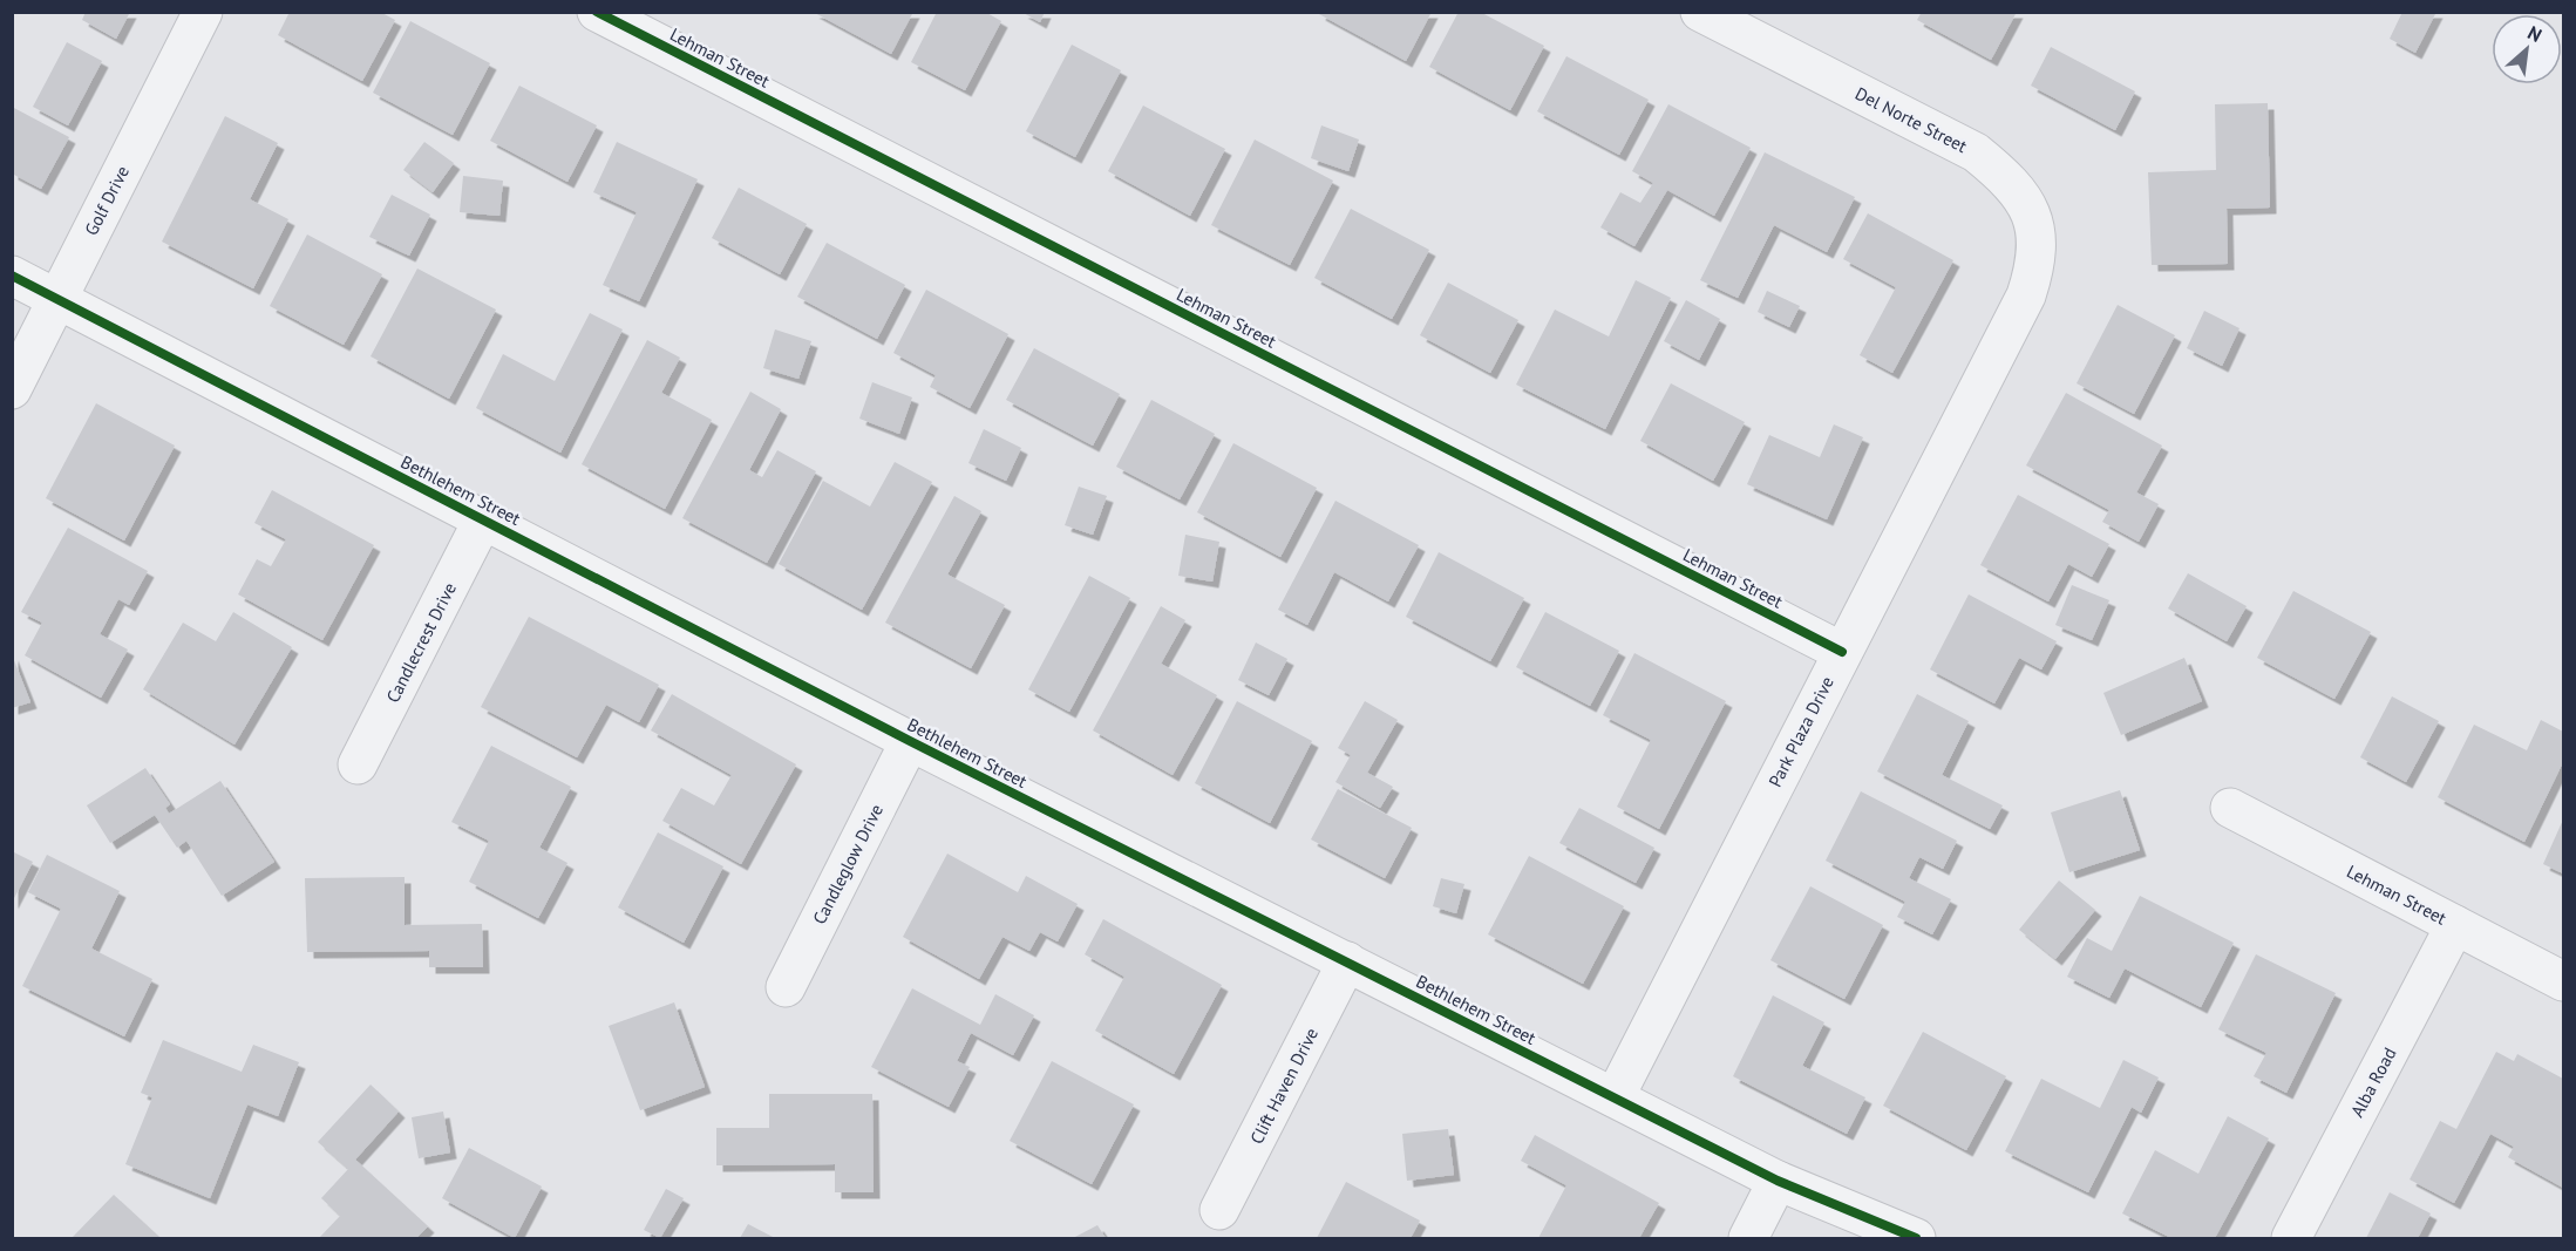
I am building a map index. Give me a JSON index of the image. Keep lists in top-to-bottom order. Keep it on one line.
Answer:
{"streets":{"street":["Lehman Street","Del Norte Street","Golf Drive","Bethlehem Street","Candlecrest Drive","Park Plaza Drive","Candleglow Drive","Alba Road","Clift Haven Drive"]},"crossings":[["Lehman Street","Park Plaza Drive"],["Lehman Street","Alba Road"],["Del Norte Street","Park Plaza Drive"],["Golf Drive","Bethlehem Street"],["Bethlehem Street","Candlecrest Drive"],["Bethlehem Street","Park Plaza Drive"],["Bethlehem Street","Candleglow Drive"],["Bethlehem Street","Clift Haven Drive"]],"north":"top right"}
